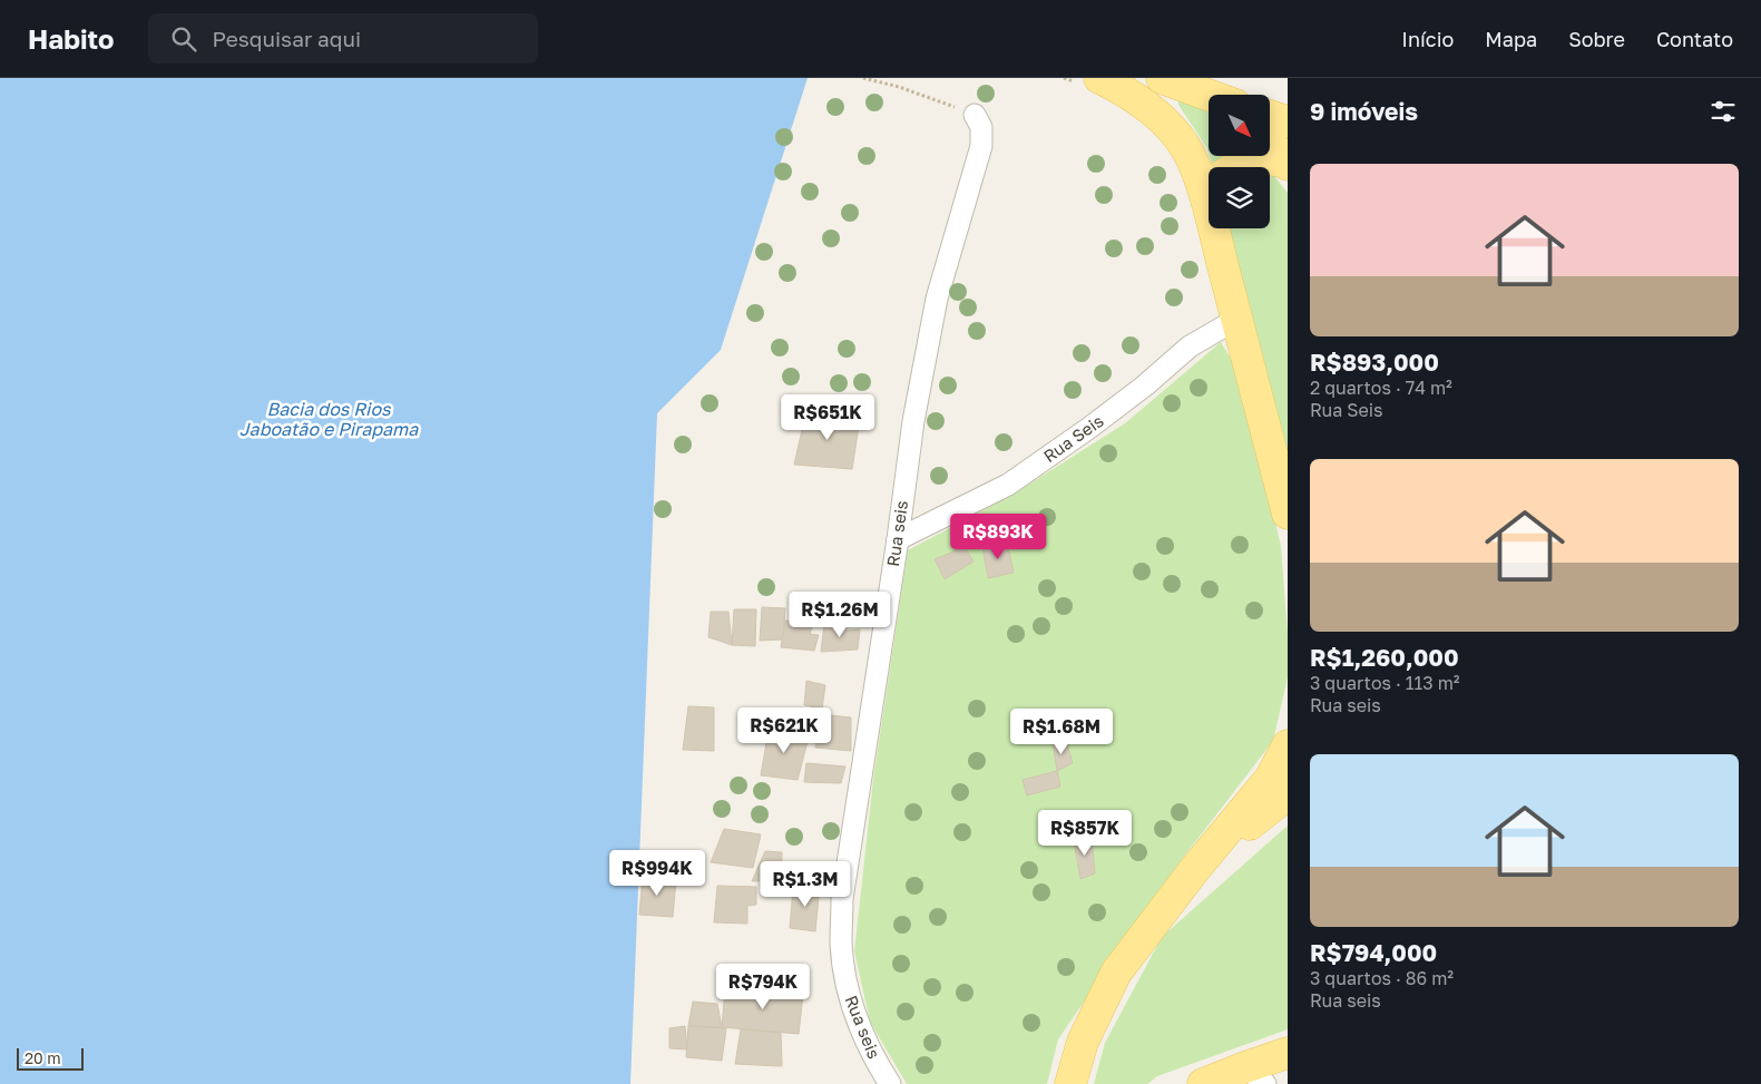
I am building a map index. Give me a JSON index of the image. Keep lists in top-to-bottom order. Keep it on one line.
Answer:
{"streets":{"street":["Rua Seis","Rua seis"]},"crossings":[["Rua Seis","Rua seis"]],"water":["Bacia dos Rios Jaboatão e Pirapama"],"scale_bar":"20 m","north":"bottom right","page":{"header":"Habito","search":"Pesquisar aqui","nav":["Início","Mapa","Sobre","Contato"],"heading":"9 imóveis","list":[{"name":"R$893,000","note":"2 quartos · 74 m² · Rua Seis"},{"name":"R$1,260,000","note":"3 quartos · 113 m² · Rua seis"},{"name":"R$794,000","note":"3 quartos · 86 m² · Rua seis"}],"price":["R$651K","R$893K","R$1.26M","R$621K","R$1.68M","R$857K","R$994K","R$1.3M","R$794K"],"scale":"20 m"}}
